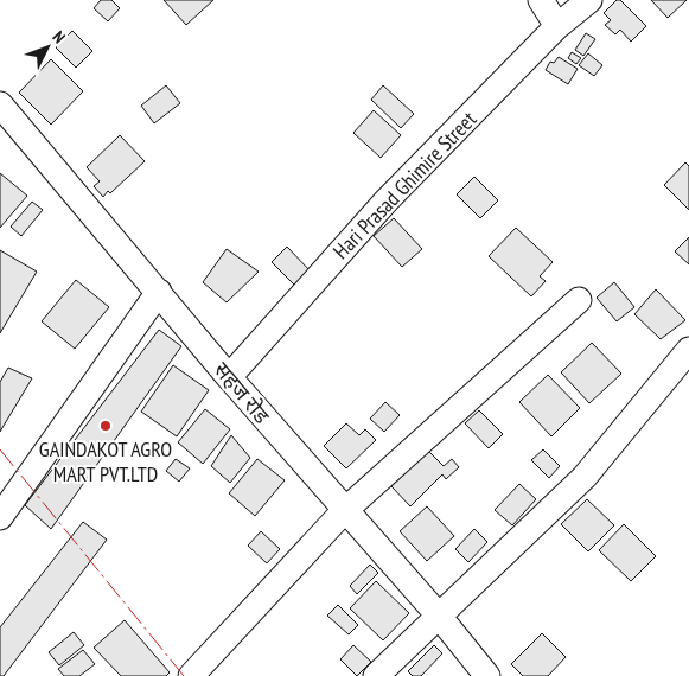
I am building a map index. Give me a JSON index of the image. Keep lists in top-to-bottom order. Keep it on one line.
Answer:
{"streets":{"street":["Hari Prasad Ghimire Street","सहज रोड"]},"crossings":[["Hari Prasad Ghimire Street","सहज रोड"]],"places":["GAINDAKOT AGRO MART PVT.LTD"],"north":"top right"}
